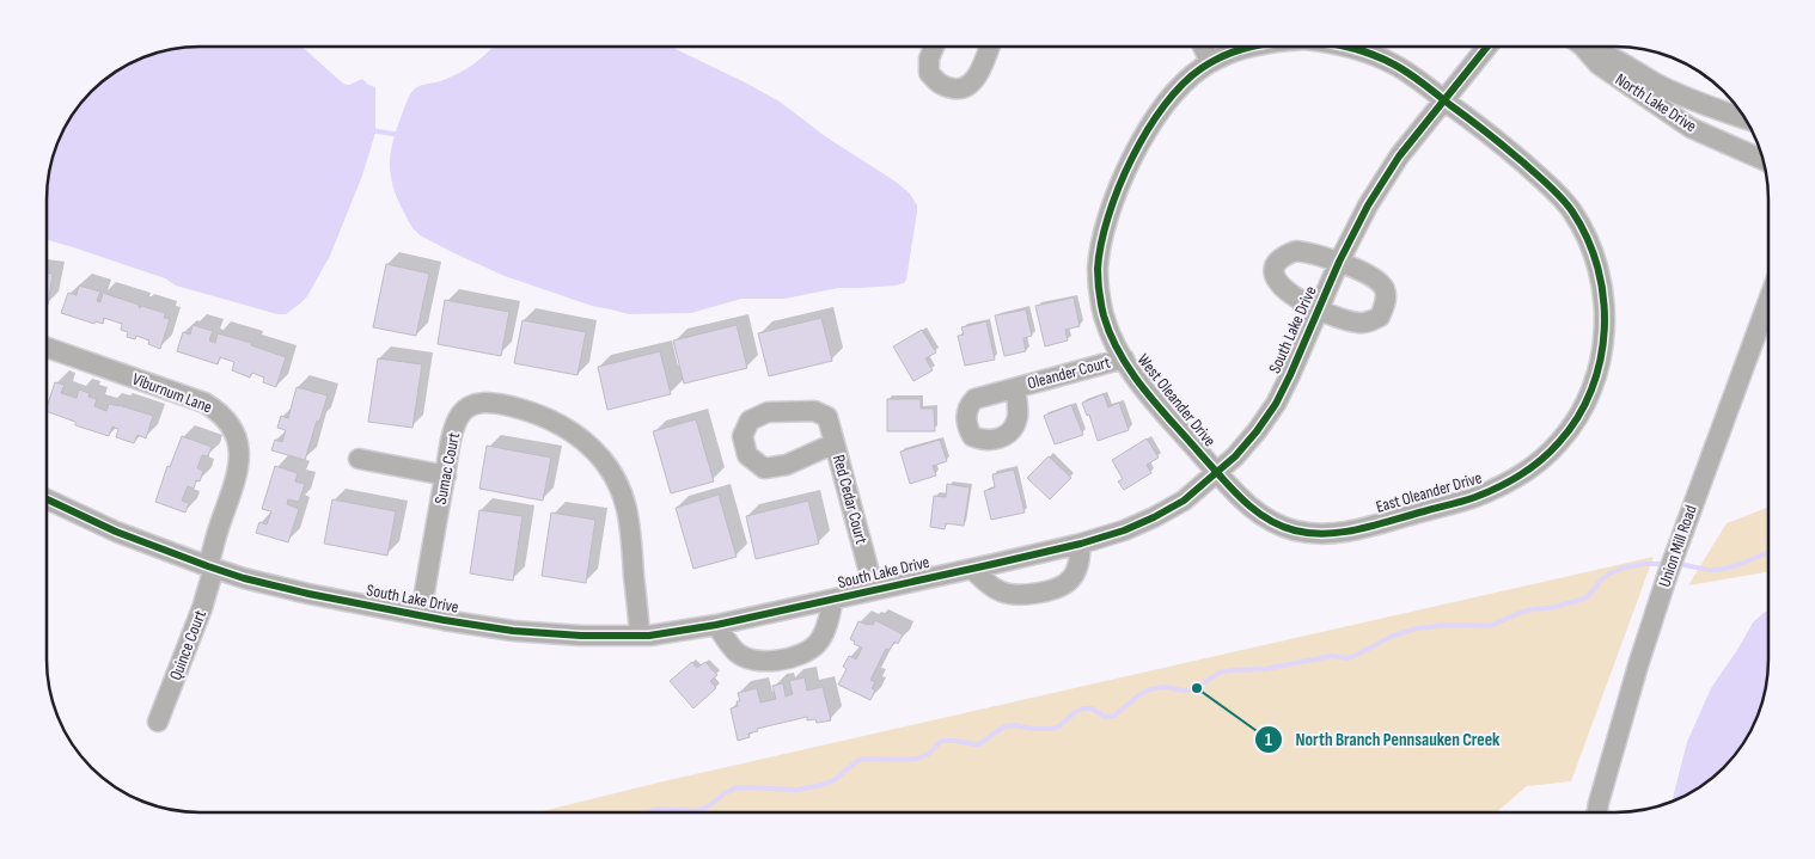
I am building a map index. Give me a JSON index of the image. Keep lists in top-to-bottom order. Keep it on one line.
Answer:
{"streets":{"street":["North Lake Drive","South Lake Drive","Oleander Court","Viburnum Lane","West Oleander Drive","Sumac Court","East Oleander Drive","Red Cedar Court","Union Mill Road","Quince Court"]},"crossings":[["South Lake Drive","Viburnum Lane"],["South Lake Drive","West Oleander Drive"],["South Lake Drive","Sumac Court"],["South Lake Drive","East Oleander Drive"],["South Lake Drive","Red Cedar Court"],["South Lake Drive","Quince Court"],["Oleander Court","West Oleander Drive"],["Viburnum Lane","Quince Court"],["West Oleander Drive","East Oleander Drive"]],"places":["North Branch Pennsauken Creek"]}
